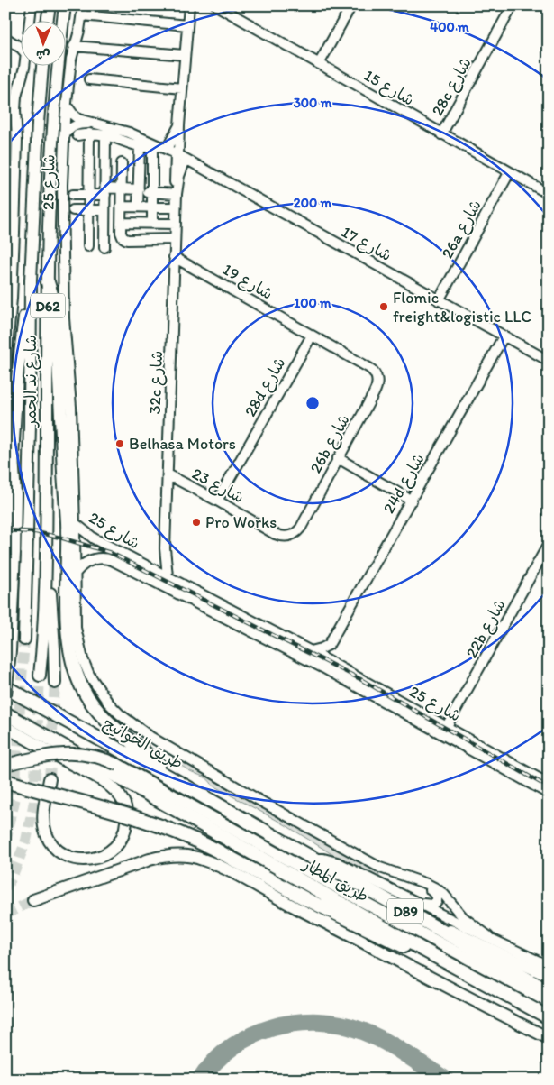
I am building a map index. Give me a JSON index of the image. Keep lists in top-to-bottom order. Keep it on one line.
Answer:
{"streets":{"highway":["طريق الخوانيج","طريق المطار","D89"],"main road":["D62","شارع ند الحمر"],"street":["28c شارع","شارع 15","شارع 25","26a شارع","شارع 17","شارع 19","32c شارع","28d شارع","26b شارع","24d شارع","شارع 23","22b شارع"]},"crossings":[["28c شارع","شارع 15"],["شارع 15","26a شارع"],["شارع 25","شارع 17"],["شارع 25","32c شارع"],["شارع 25","22b شارع"],["26a شارع","شارع 17"],["شارع 17","32c شارع"],["شارع 17","24d شارع"],["شارع 19","32c شارع"],["شارع 19","28d شارع"],["شارع 19","26b شارع"],["32c شارع","شارع 23"],["28d شارع","شارع 23"],["26b شارع","شارع 23"],["طريق الخوانيج","طريق المطار"]],"places":["Flomic freight&logistic LLC","Belhasa Motors","Pro Works"],"north":"bottom","rings":["400 m","300 m","200 m","100 m"]}
